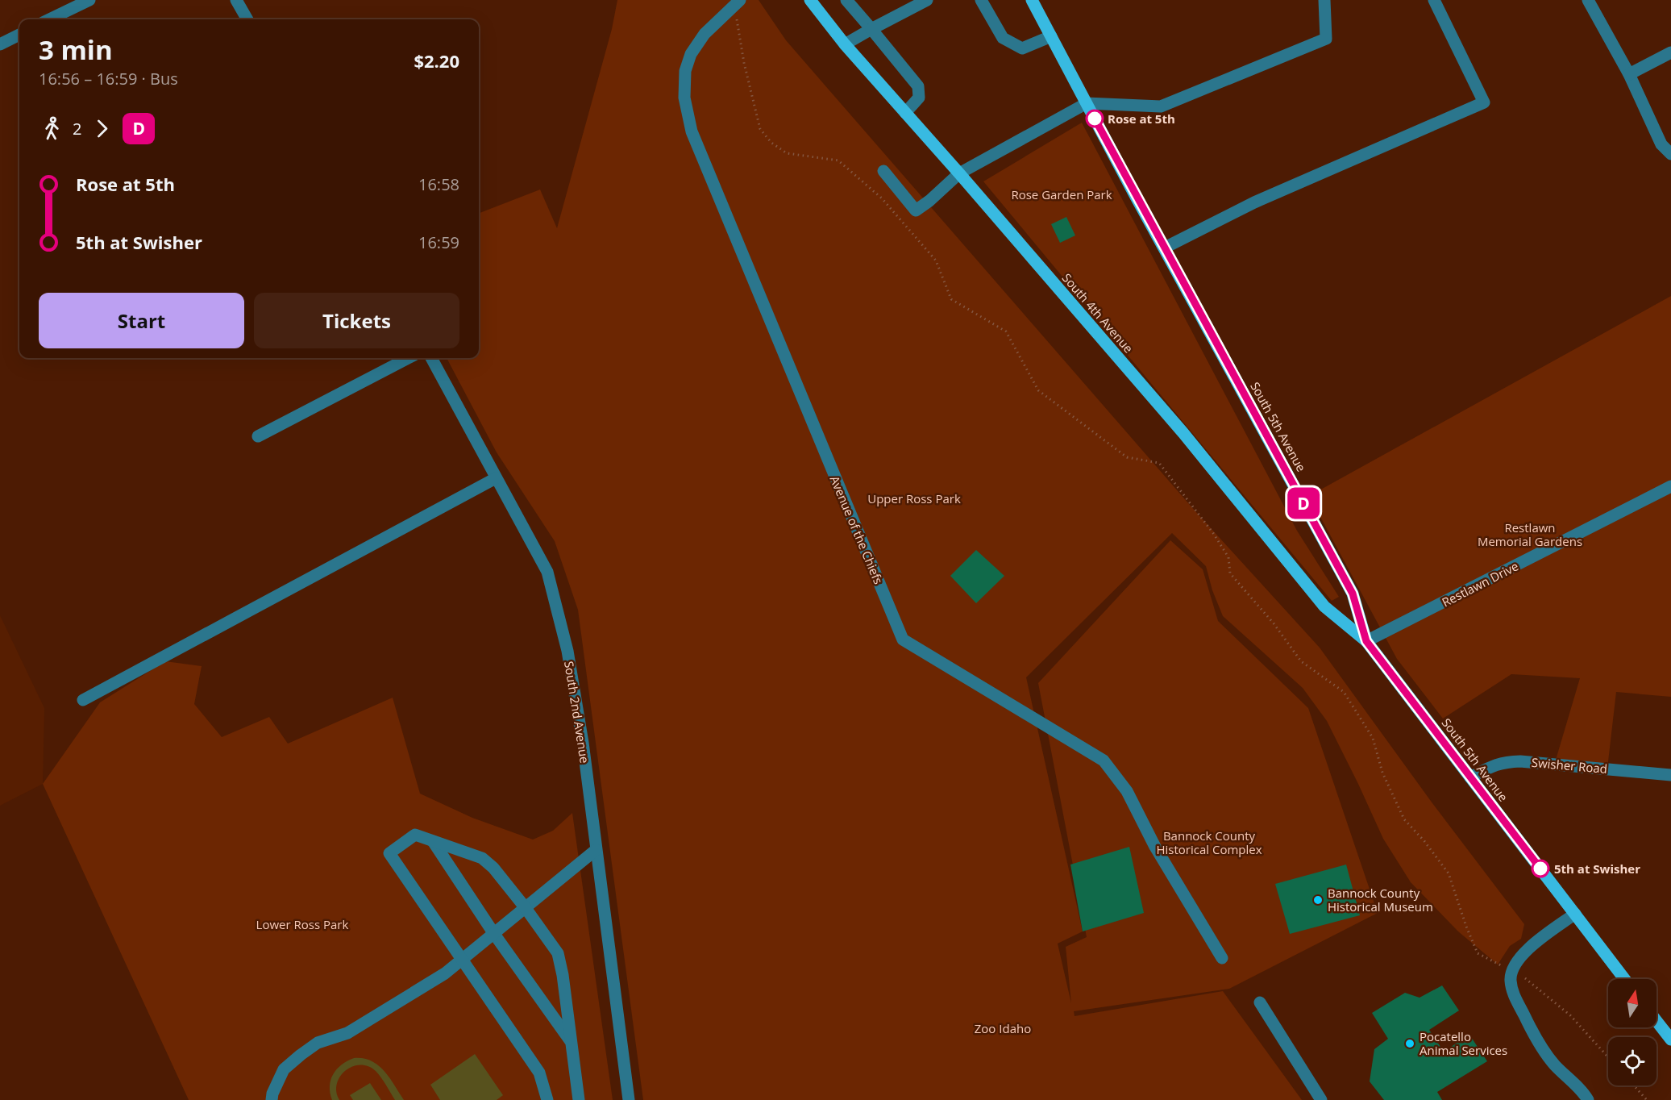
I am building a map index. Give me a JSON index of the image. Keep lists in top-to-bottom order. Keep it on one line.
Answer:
{"streets":{"main road":["South 4th Avenue","South 5th Avenue"],"street":["Avenue of the Chiefs","Restlawn Drive","South 2nd Avenue","Swisher Road"]},"crossings":[["South 4th Avenue","South 5th Avenue"],["South 4th Avenue","Restlawn Drive"],["South 5th Avenue","Restlawn Drive"],["South 5th Avenue","Swisher Road"]],"parks":["Rose Garden Park","Upper Ross Park","Restlawn Memorial Gardens","Bannock County Historical Complex","Lower Ross Park","Zoo Idaho"],"places":["Rose at 5th","5th at Swisher","Bannock County Historical Museum","Pocatello Animal Services"],"lines":["bus line D"],"north":"top","page":{"on_map":"D","heading":["3 min","16:56 – 16:59 · Bus","$2.20"],"legs":["2","D"],"list":[{"name":"Rose at 5th","value":"16:58"},{"name":"5th at Swisher","value":"16:59"}],"buttons":["Start","Tickets"]}}
